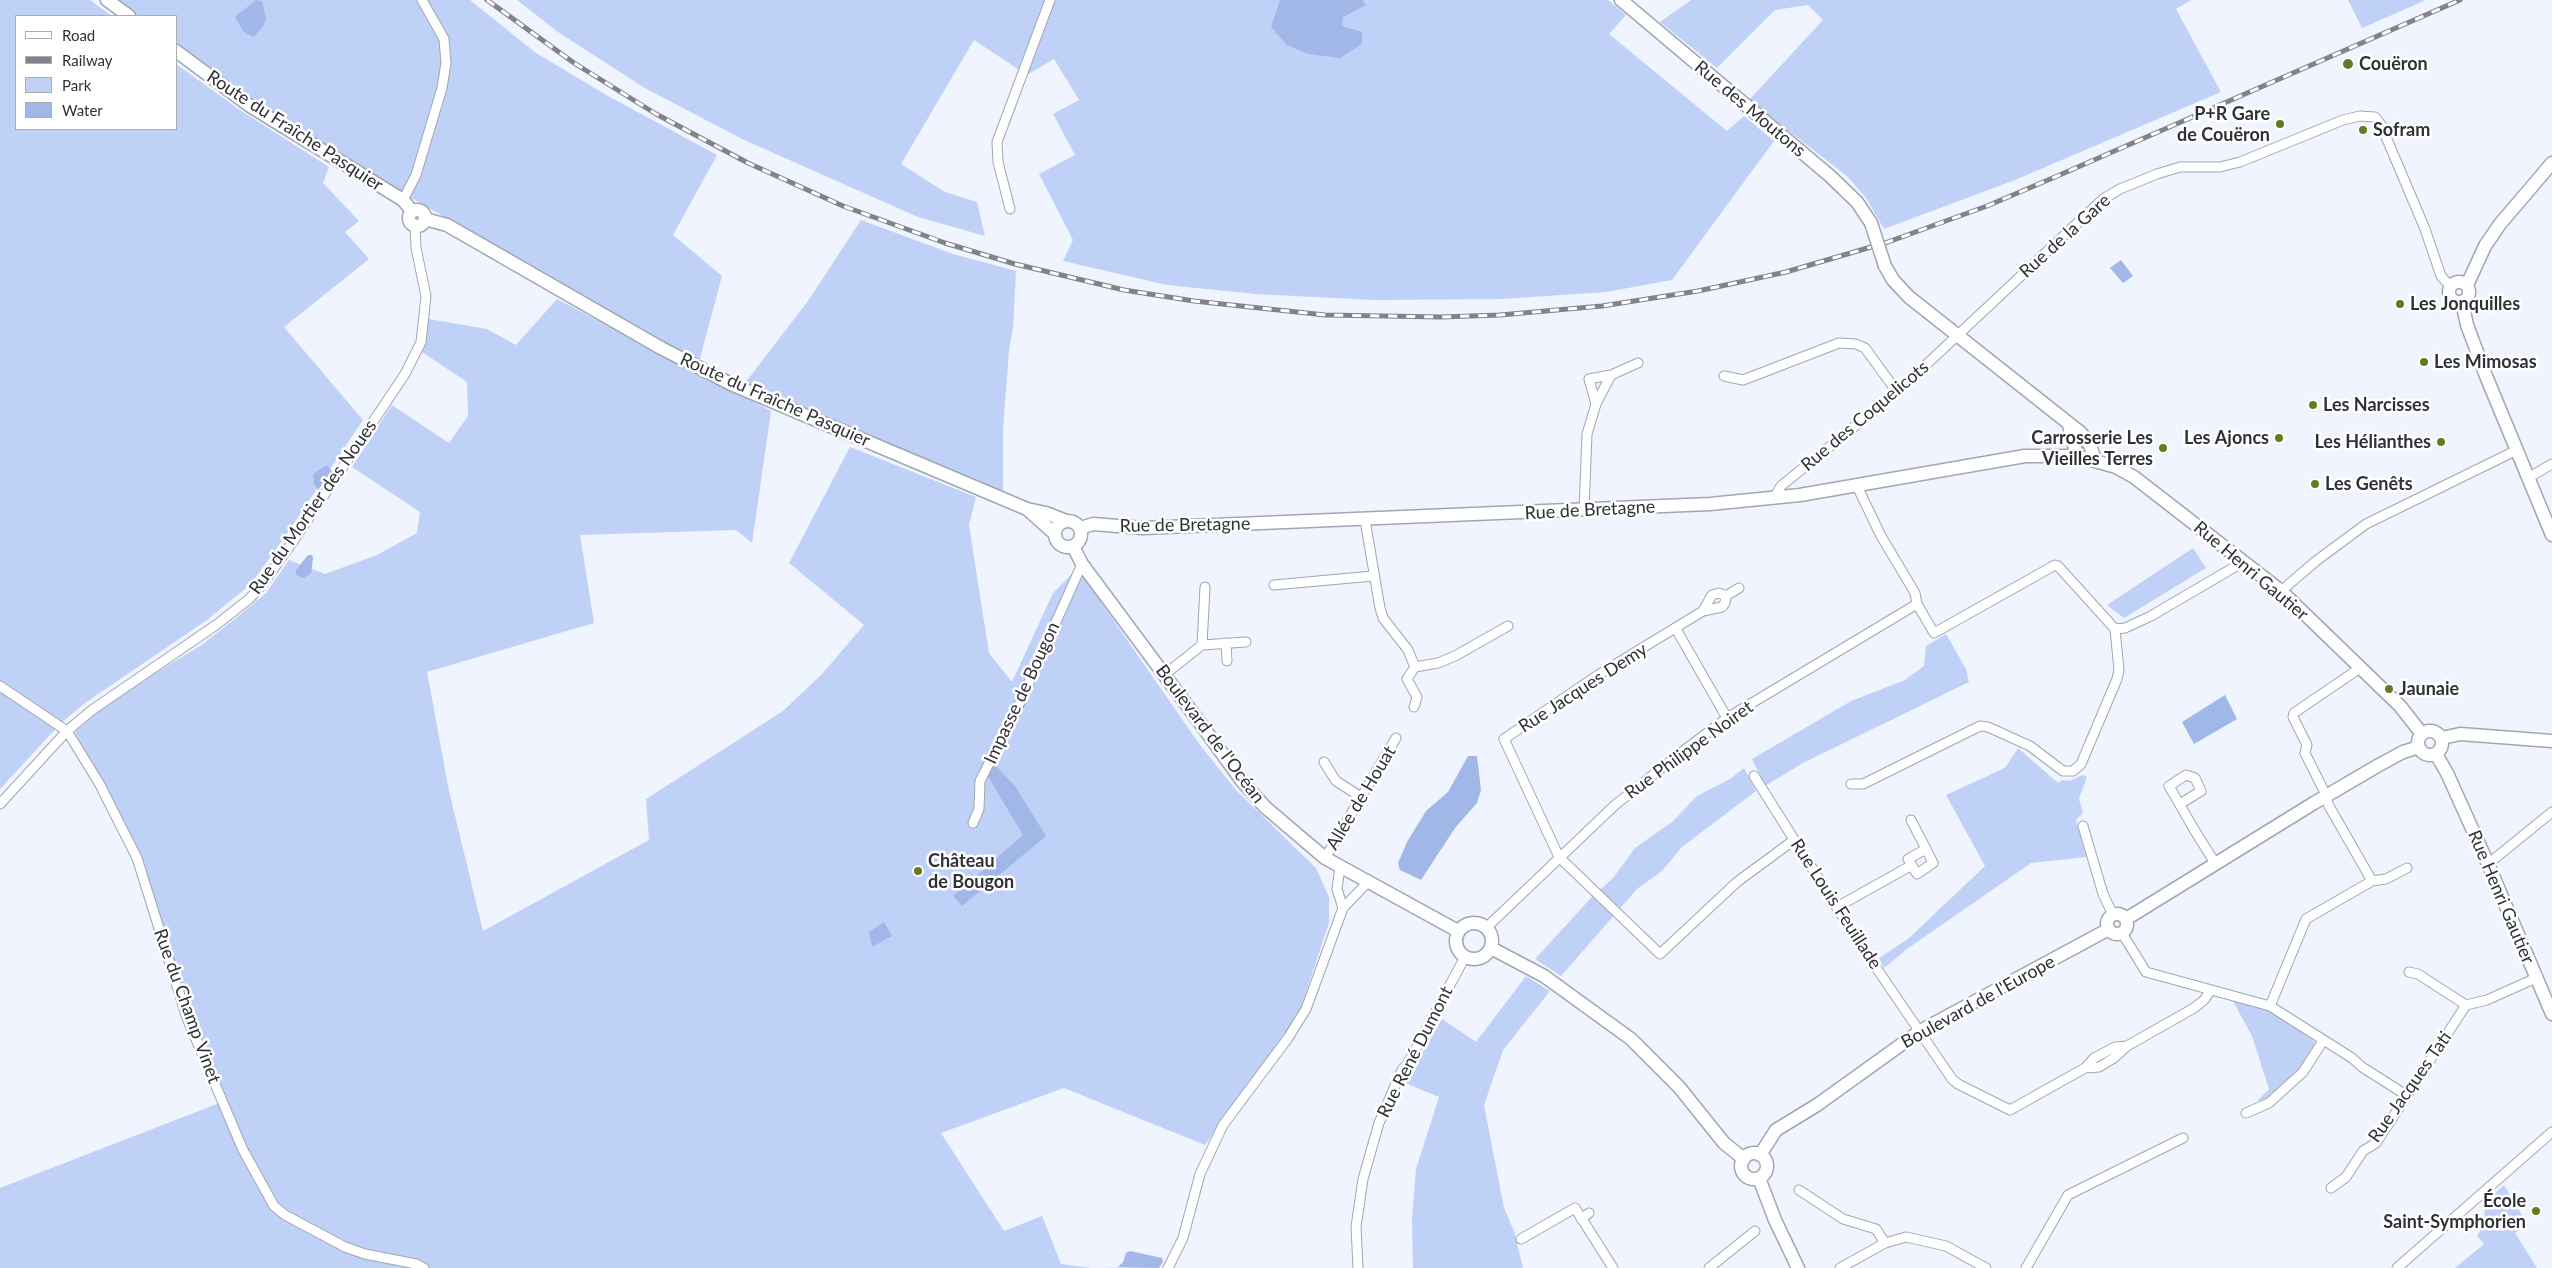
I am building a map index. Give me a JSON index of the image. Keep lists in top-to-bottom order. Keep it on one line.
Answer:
{"streets":{"main road":["Rue des Moutons","Route du Fraîche Pasquier","Rue de Bretagne","Rue Henri Gautier","Boulevard de l'Océan","Boulevard de l'Europe"],"street":["Rue de la Gare","Rue des Coquelicots","Rue du Mortier des Noues","Rue Jacques Demy","Impasse de Bougon","Rue Philippe Noiret","Allée de Houat","Rue Louis Feuillade","Rue du Champ Vinet","Rue René Dumont","Rue Jacques Tati"]},"crossings":[["Rue des Moutons","Rue de la Gare"],["Rue des Moutons","Rue des Coquelicots"],["Route du Fraîche Pasquier","Rue du Mortier des Noues"],["Route du Fraîche Pasquier","Rue de Bretagne"],["Route du Fraîche Pasquier","Boulevard de l'Océan"],["Rue de la Gare","Rue des Coquelicots"],["Rue des Coquelicots","Rue de Bretagne"],["Rue du Mortier des Noues","Rue du Champ Vinet"],["Rue de Bretagne","Rue Henri Gautier"],["Rue de Bretagne","Boulevard de l'Océan"],["Rue Jacques Demy","Rue Philippe Noiret"],["Rue Jacques Demy","Rue Louis Feuillade"],["Impasse de Bougon","Boulevard de l'Océan"],["Boulevard de l'Océan","Rue Philippe Noiret"],["Boulevard de l'Océan","Allée de Houat"],["Boulevard de l'Océan","Rue René Dumont"],["Rue Philippe Noiret","Rue René Dumont"],["Rue Louis Feuillade","Boulevard de l'Europe"]],"places":["Couëron","P+R Gare de Couëron","Sofram","Les Jonquilles","Les Mimosas","Les Narcisses","Les Ajoncs","Les Hélianthes","Carrosserie Les Vieilles Terres","Les Genêts","Jaunaie","Château de Bougon","École Saint-Symphorien"],"legend":["Road","Railway","Park","Water"]}
